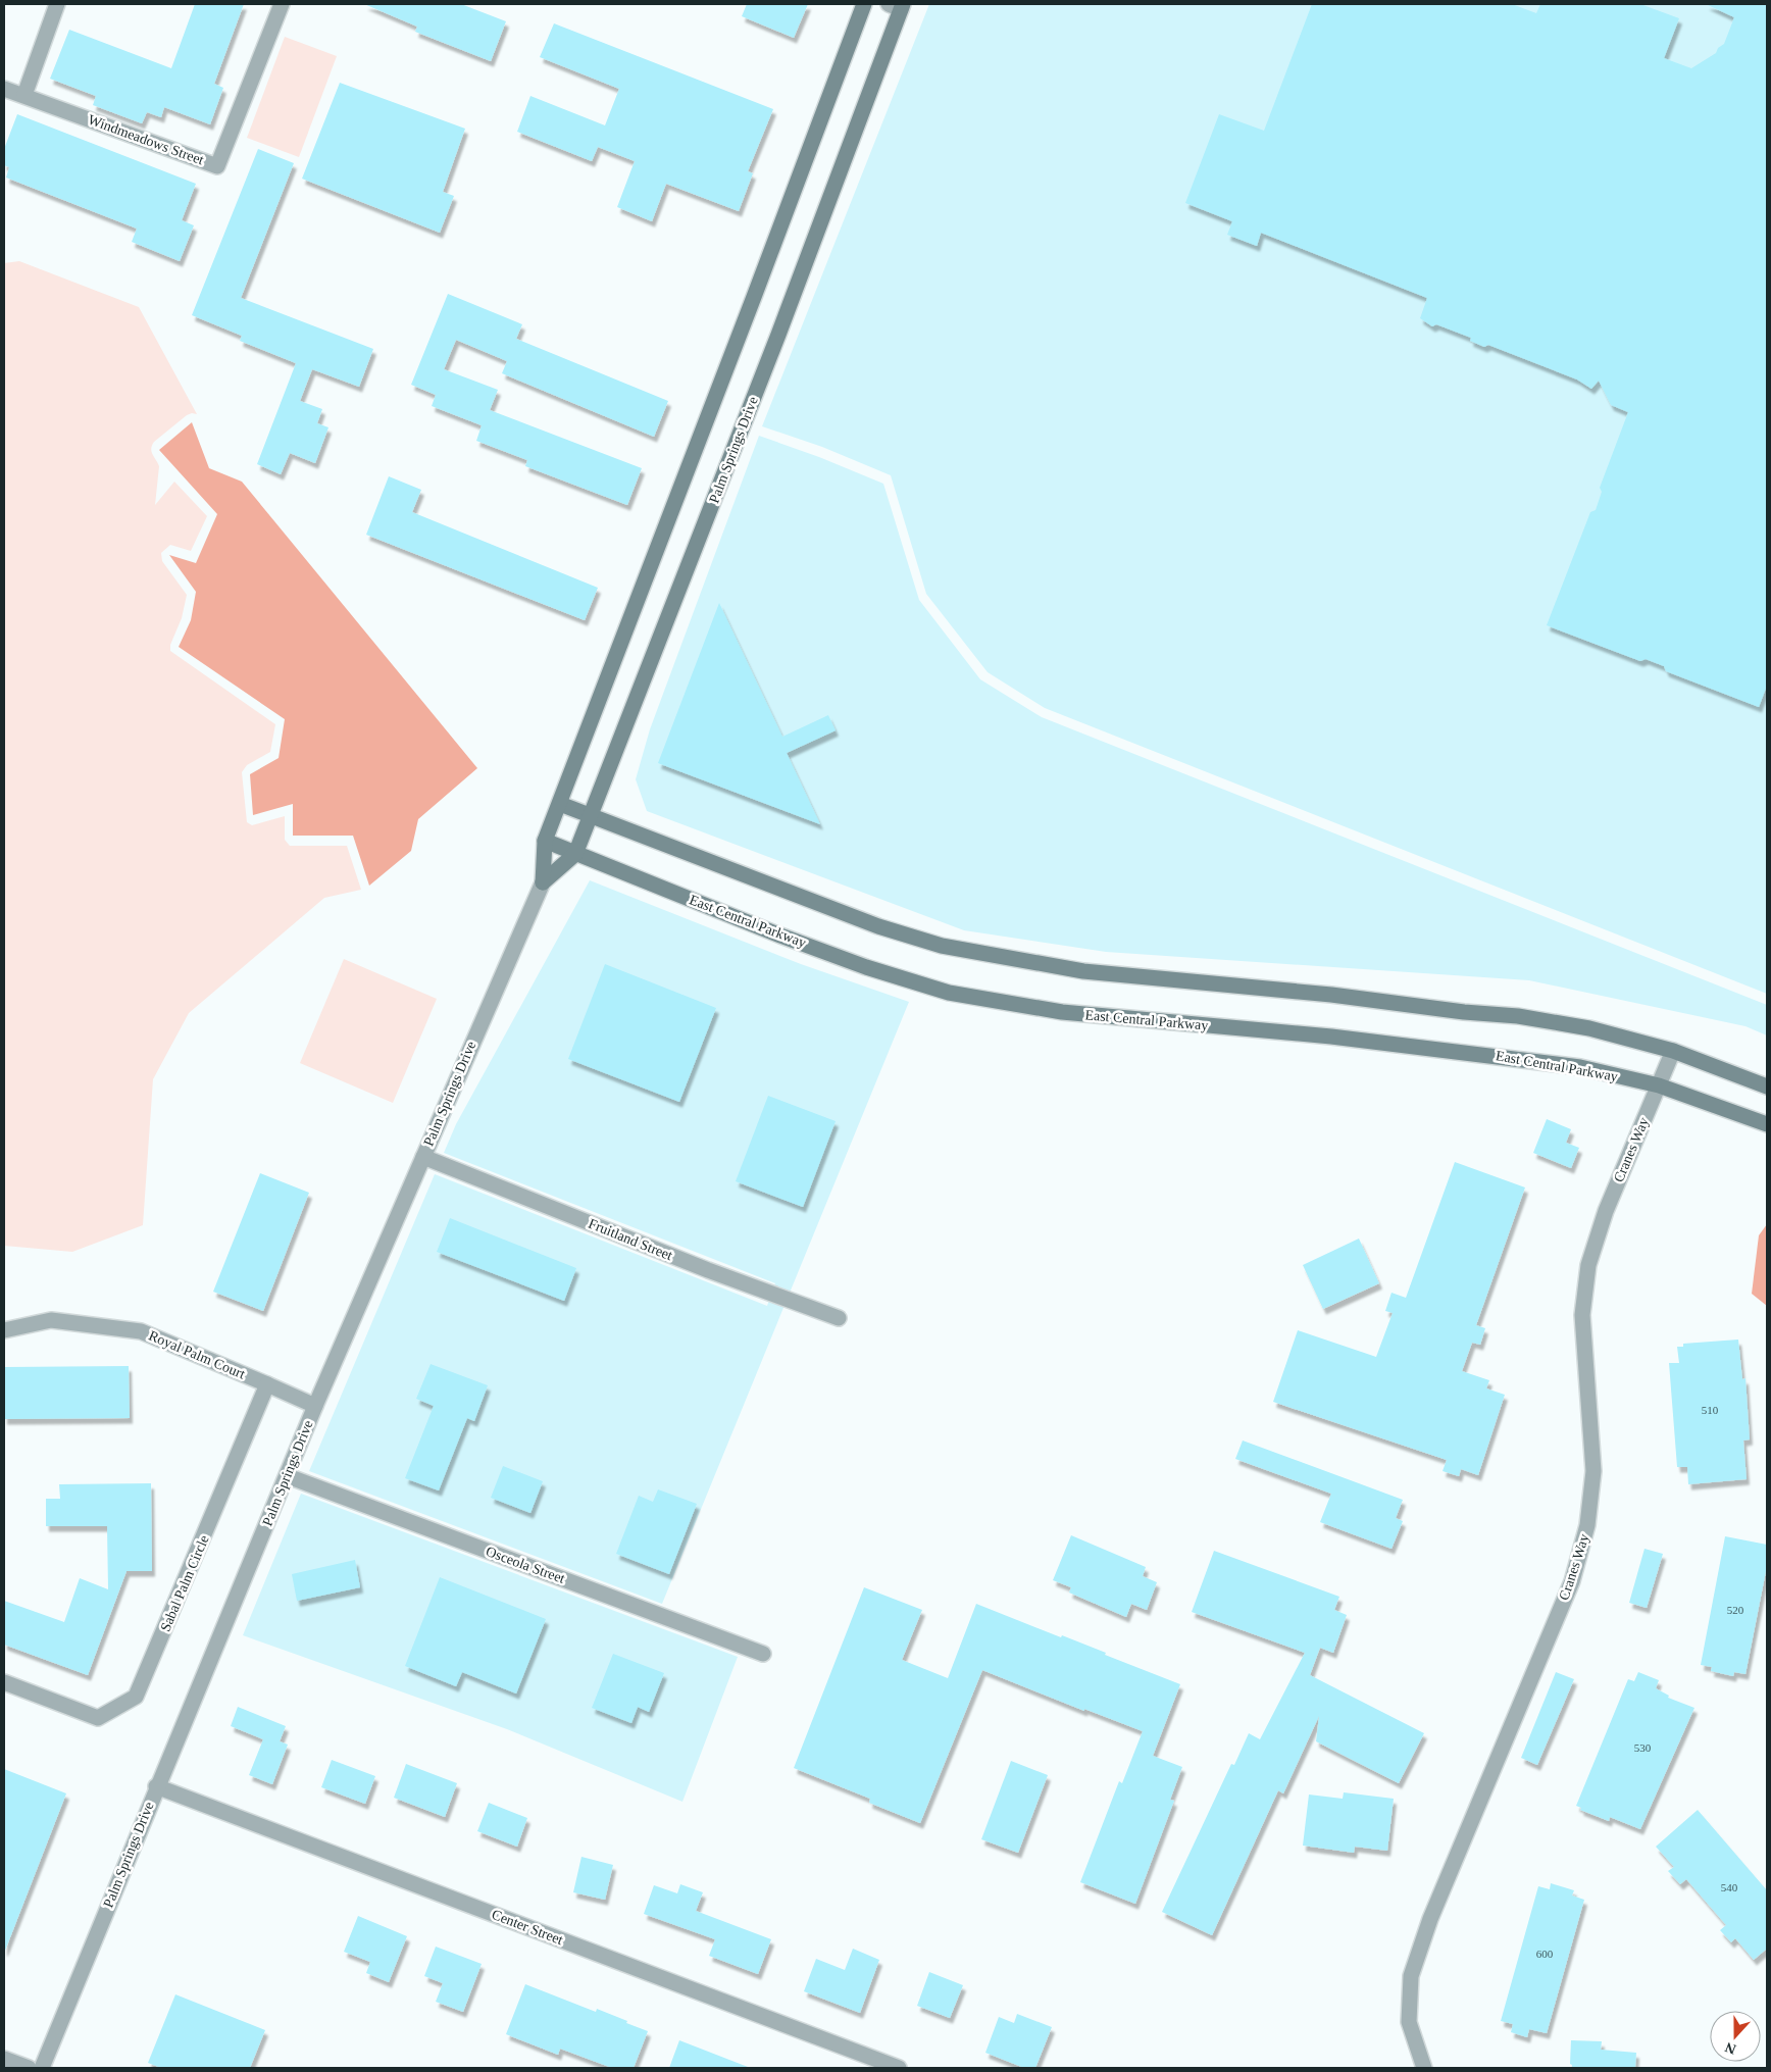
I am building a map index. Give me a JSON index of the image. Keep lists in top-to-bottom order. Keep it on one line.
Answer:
{"streets":{"main road":["Palm Springs Drive","East Central Parkway"],"street":["Windmeadows Street","Cranes Way","Fruitland Street","Royal Palm Court","Osceola Street","Sabal Palm Circle","Center Street"]},"crossings":[["Palm Springs Drive","East Central Parkway"],["Palm Springs Drive","Fruitland Street"],["Palm Springs Drive","Osceola Street"],["Palm Springs Drive","Center Street"],["East Central Parkway","Cranes Way"],["Royal Palm Court","Sabal Palm Circle"]],"house_numbers":["510","520","530","540","600"],"north":"bottom"}
